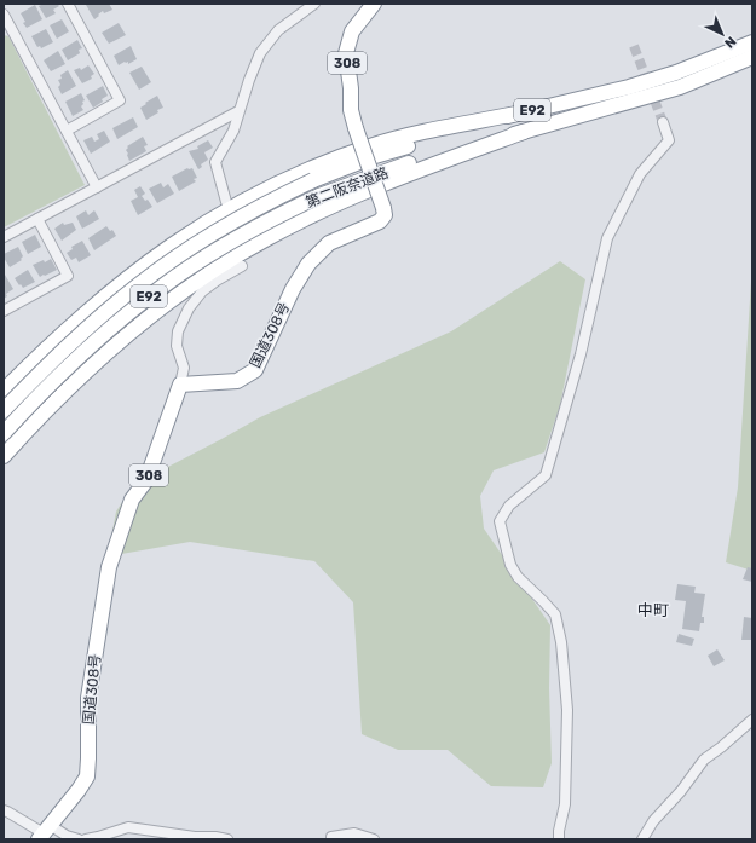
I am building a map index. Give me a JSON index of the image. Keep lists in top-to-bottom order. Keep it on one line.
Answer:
{"streets":{"highway":["308","E92","第二阪奈道路","国道308号"]},"districts":["中町"],"north":"bottom right"}
